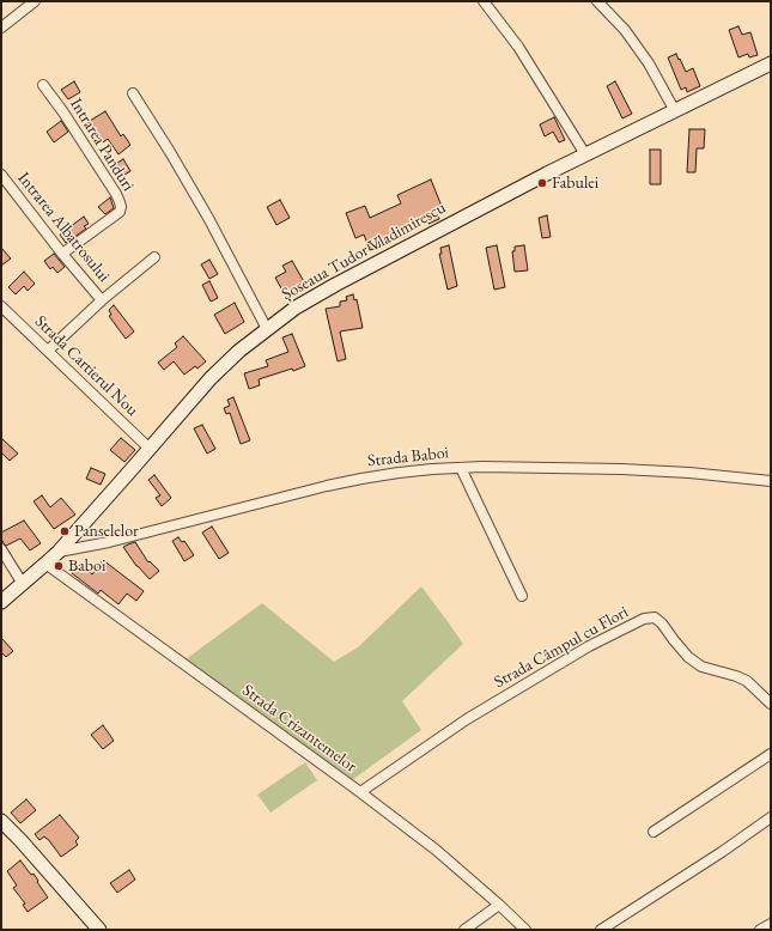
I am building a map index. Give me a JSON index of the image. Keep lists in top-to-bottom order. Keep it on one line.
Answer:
{"streets":{"main road":["Șoseaua Tudor Vladimirescu"],"street":["Intrarea Panduri","Intrarea Albatrosului","Strada Cartierul Nou","Strada Baboi","Strada Câmpul cu Flori","Strada Crizantemelor"]},"crossings":[["Intrarea Panduri","Intrarea Albatrosului"],["Șoseaua Tudor Vladimirescu","Strada Cartierul Nou"],["Șoseaua Tudor Vladimirescu","Strada Baboi"],["Șoseaua Tudor Vladimirescu","Strada Crizantemelor"],["Strada Câmpul cu Flori","Strada Crizantemelor"]],"places":["Fabulei","Panselelor","Baboi"]}
